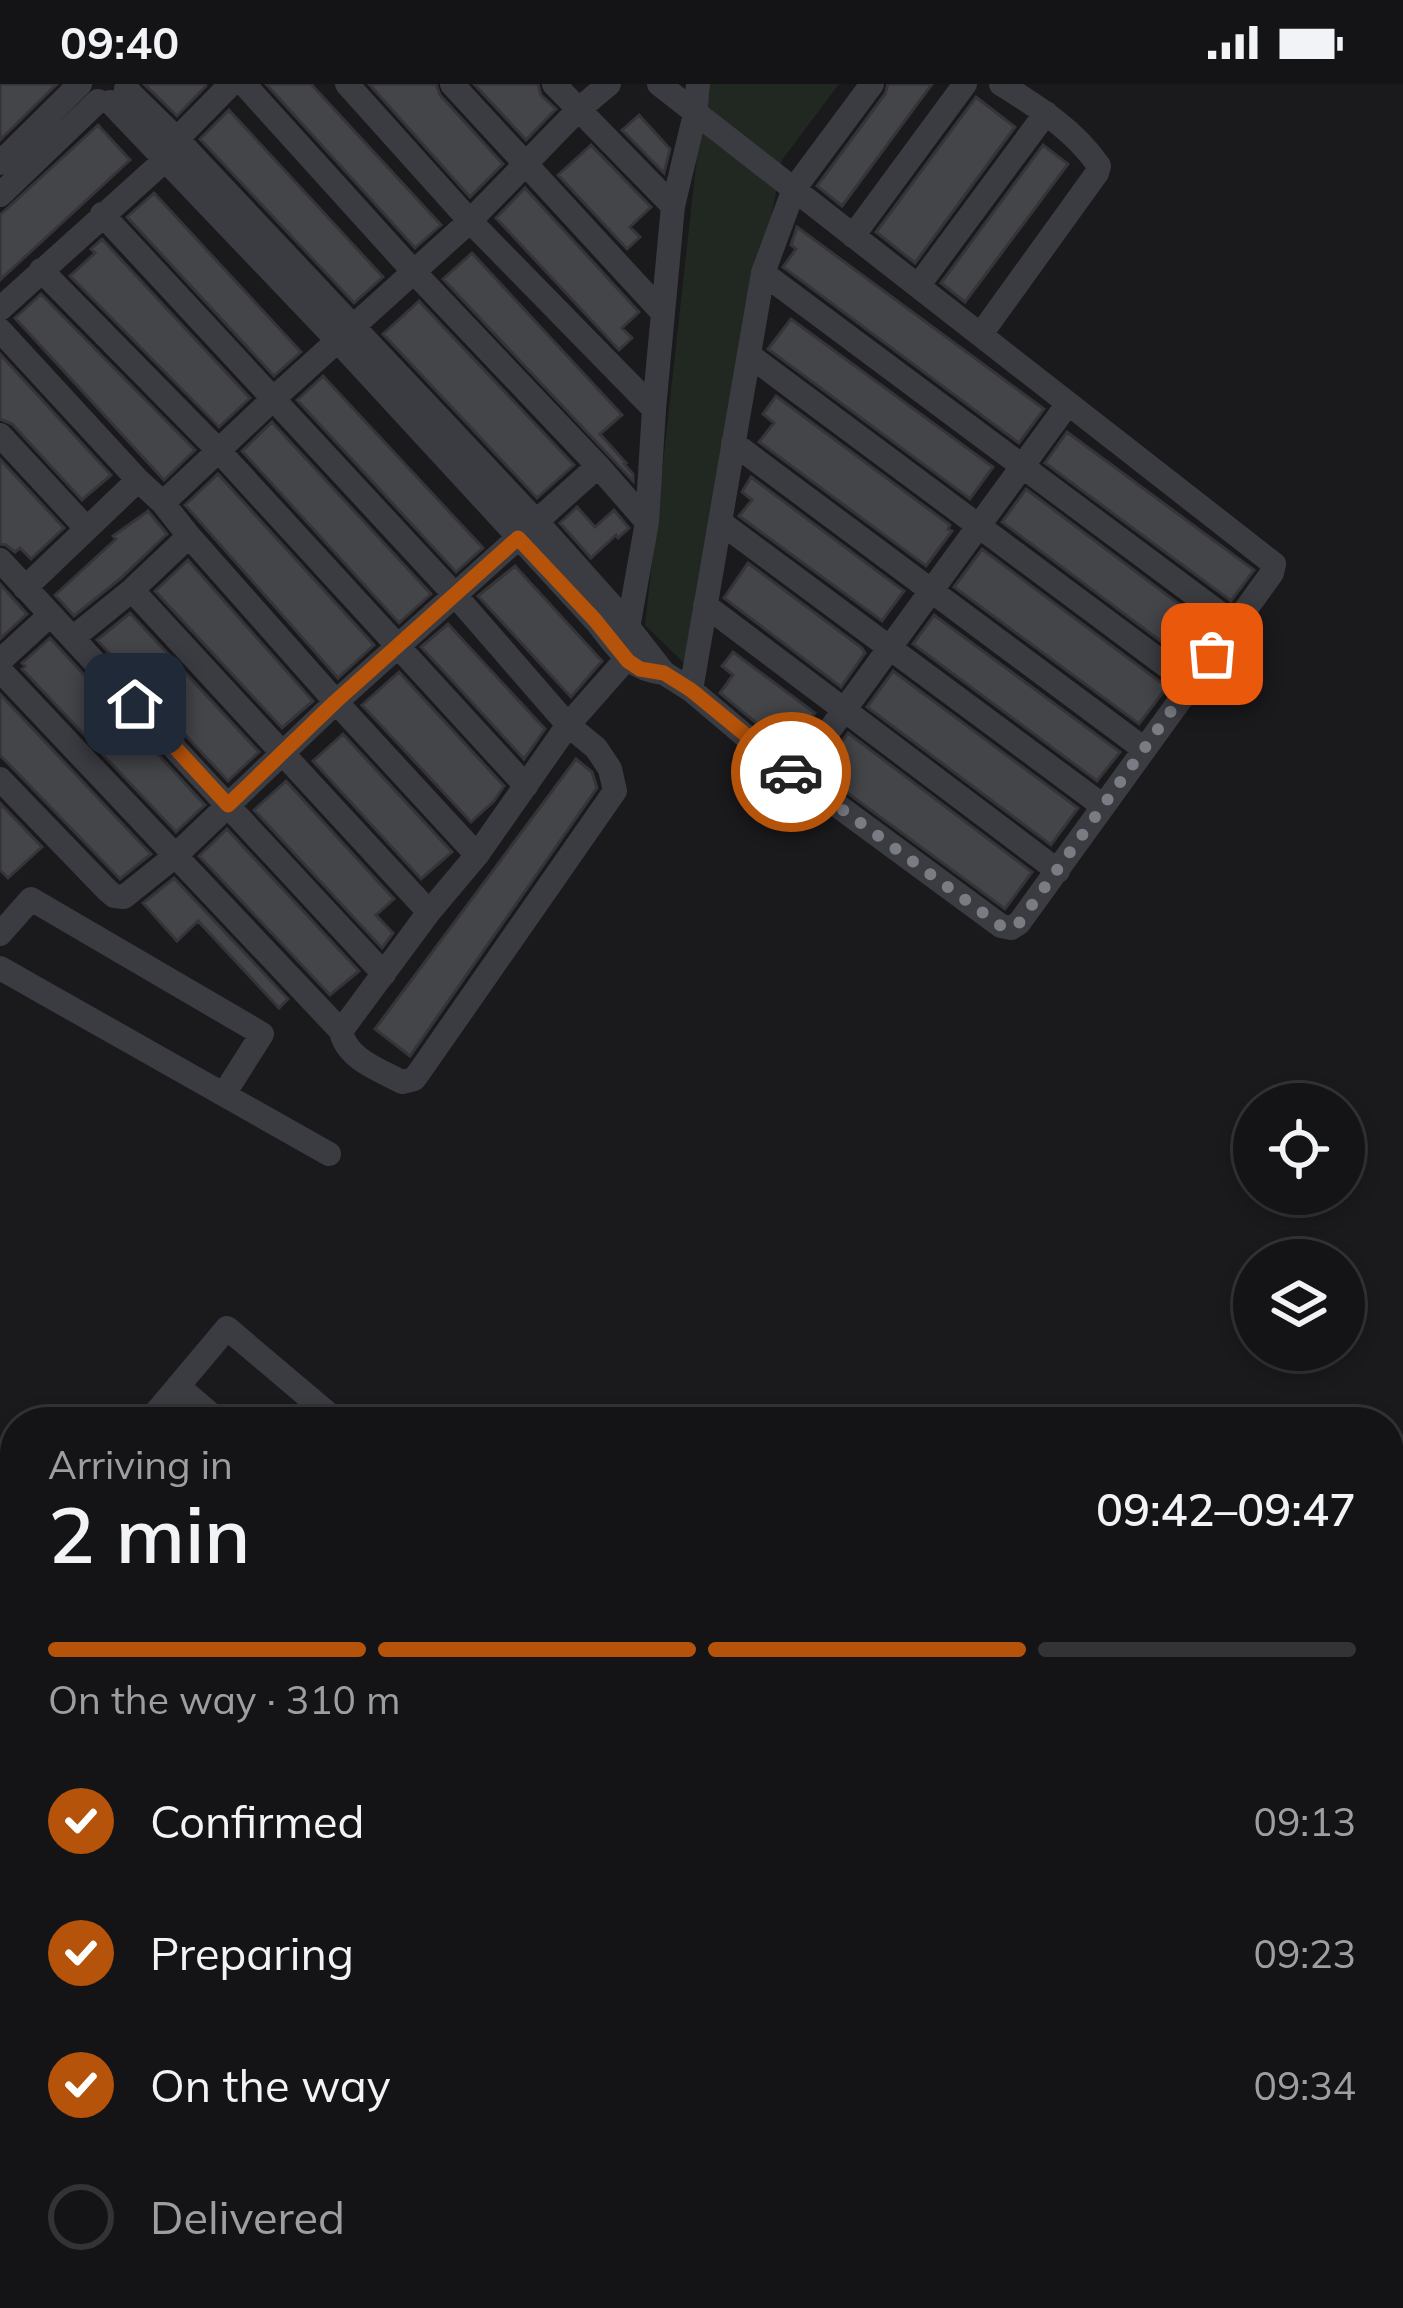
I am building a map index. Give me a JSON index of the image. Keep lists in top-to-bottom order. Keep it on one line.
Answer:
{"page":{"status":"09:40","heading":["2 min","Arriving in","09:42–09:47"],"bar":"On the way · 310 m","list":[["Confirmed","09:13"],["Preparing","09:23"],["On the way","09:34"],"Delivered"]}}
